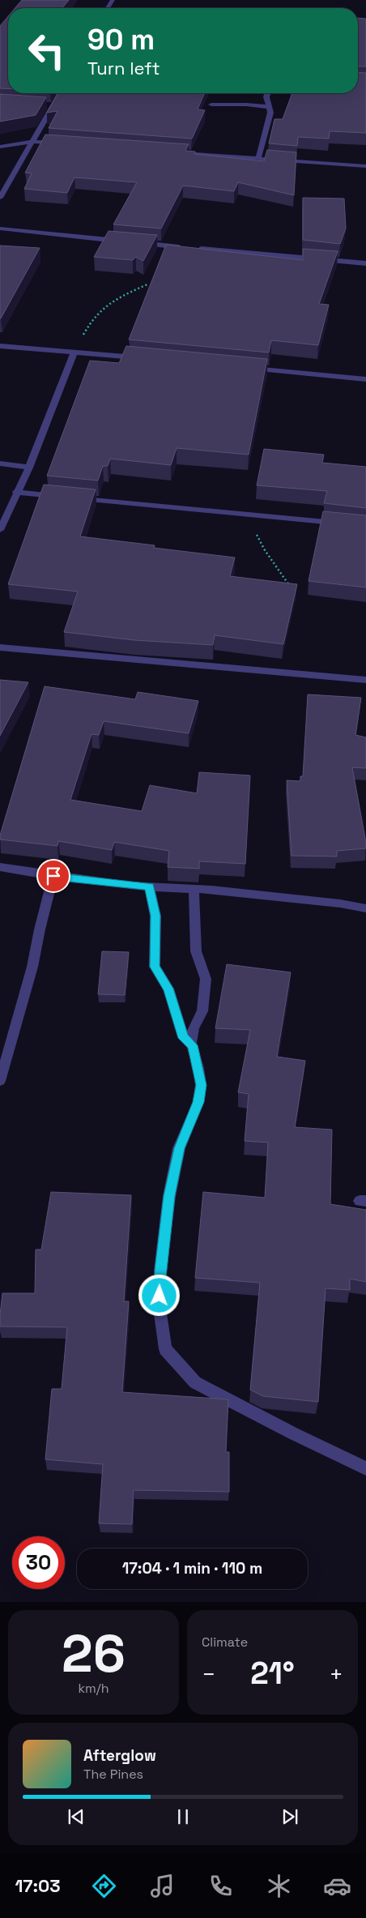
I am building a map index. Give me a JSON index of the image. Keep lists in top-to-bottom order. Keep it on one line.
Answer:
{"page":{"turn":["90 m","Turn left"],"limit":"30","trip":"17:04 · 1 min · 110 m","tile":[["26","km/h"],"Climate"],"heat":["−","21°","+"],"song":["Afterglow","The Pines"],"tabs":"17:03"}}
